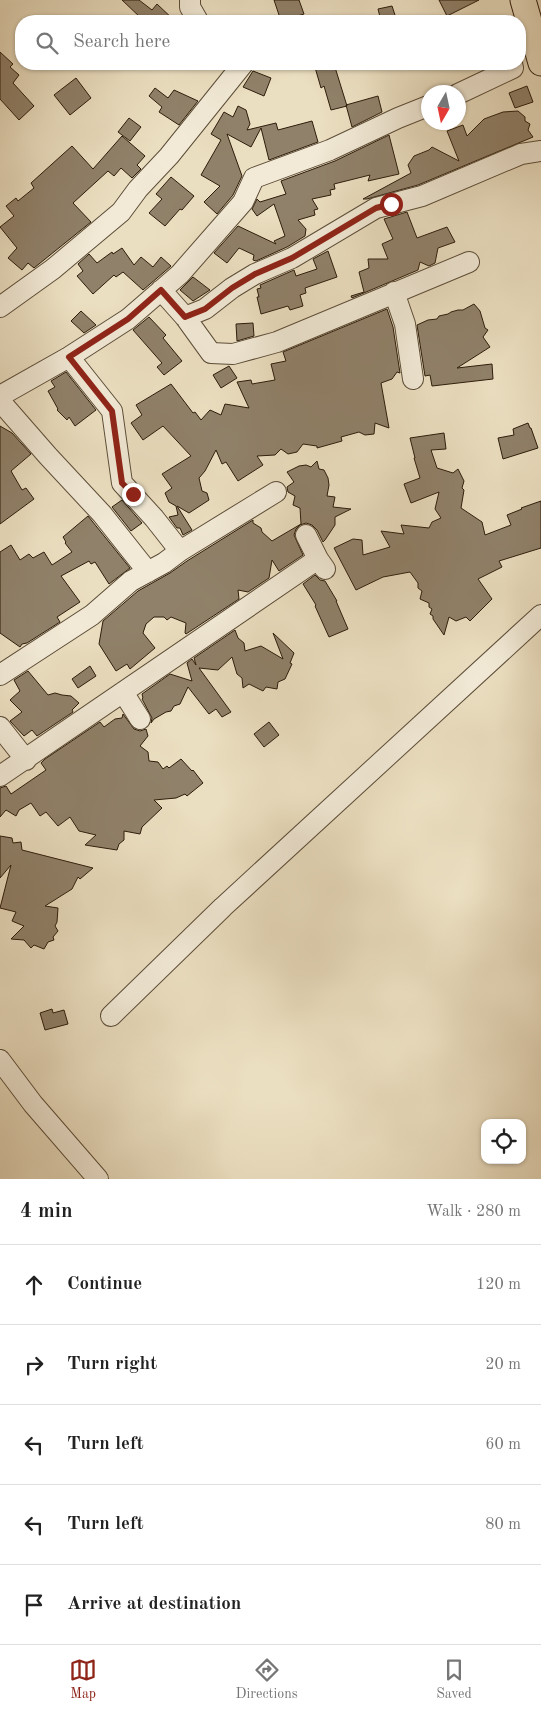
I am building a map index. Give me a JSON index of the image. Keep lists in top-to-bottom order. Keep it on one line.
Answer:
{"north":"bottom","page":{"search":"Search here","heading":["4 min","Walk · 280 m"],"list":[["Continue","120 m"],["Turn right","20 m"],["Turn left","60 m"],["Turn left","80 m"],"Arrive at destination"],"nav":["Map","Directions","Saved"]}}
